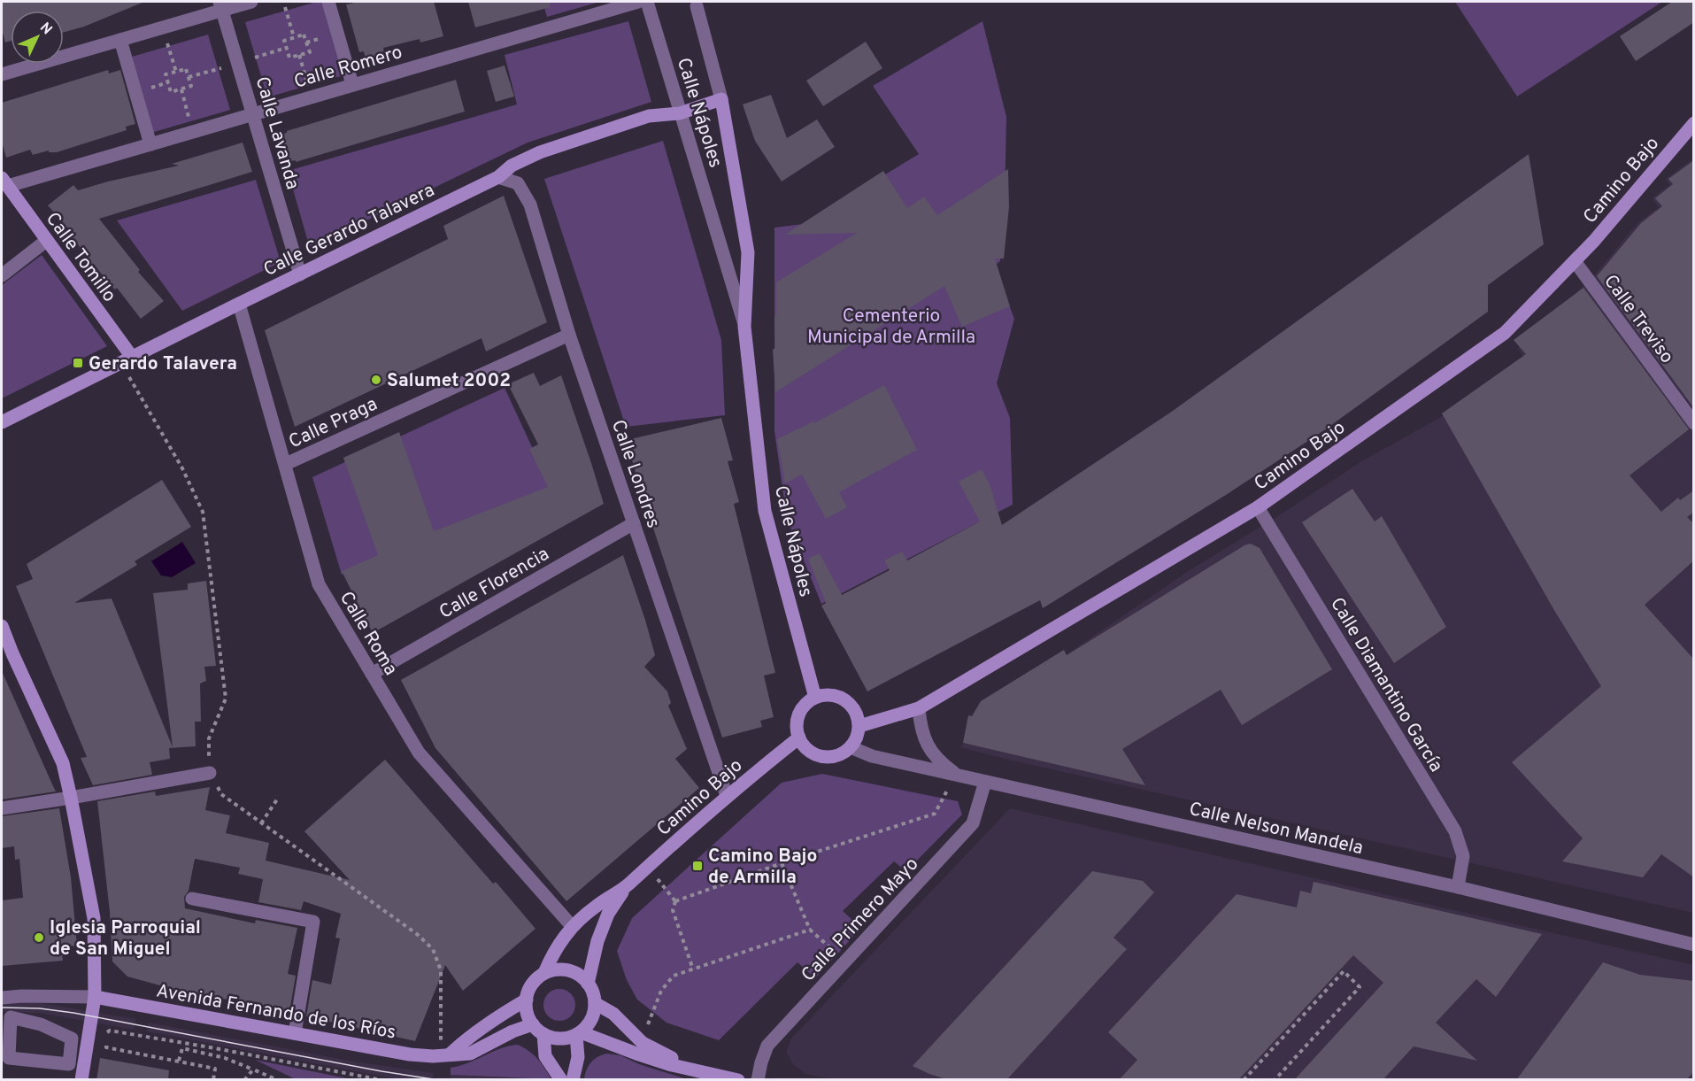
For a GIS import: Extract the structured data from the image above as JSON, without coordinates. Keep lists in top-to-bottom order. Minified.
{"streets":{"street":["Calle Romero","Calle Nápoles","Calle Lavanda","Camino Bajo","Calle Gerardo Talavera","Calle Tomillo","Calle Treviso","Calle Praga","Calle Londres","Calle Florencia","Calle Roma","Calle Diamantino García","Calle Nelson Mandela","Calle Primero Mayo","Avenida Fernando de los Ríos"]},"crossings":[["Calle Romero","Calle Lavanda"],["Calle Romero","Calle Tomillo"],["Calle Nápoles","Camino Bajo"],["Calle Nápoles","Calle Gerardo Talavera"],["Calle Nápoles","Calle Nelson Mandela"],["Calle Lavanda","Calle Gerardo Talavera"],["Camino Bajo","Calle Treviso"],["Camino Bajo","Calle Londres"],["Camino Bajo","Calle Roma"],["Camino Bajo","Calle Diamantino García"],["Camino Bajo","Calle Nelson Mandela"],["Camino Bajo","Avenida Fernando de los Ríos"],["Calle Gerardo Talavera","Calle Tomillo"],["Calle Gerardo Talavera","Calle Londres"],["Calle Gerardo Talavera","Calle Roma"],["Calle Praga","Calle Londres"],["Calle Praga","Calle Roma"],["Calle Londres","Calle Florencia"],["Calle Florencia","Calle Roma"],["Calle Diamantino García","Calle Nelson Mandela"],["Calle Nelson Mandela","Calle Primero Mayo"]],"parks":["Cementerio Municipal de Armilla"],"places":{"transit":["Gerardo Talavera","Camino Bajo de Armilla"],"other":["Salumet 2002","Iglesia Parroquial de San Miguel"]},"north":"top right"}
